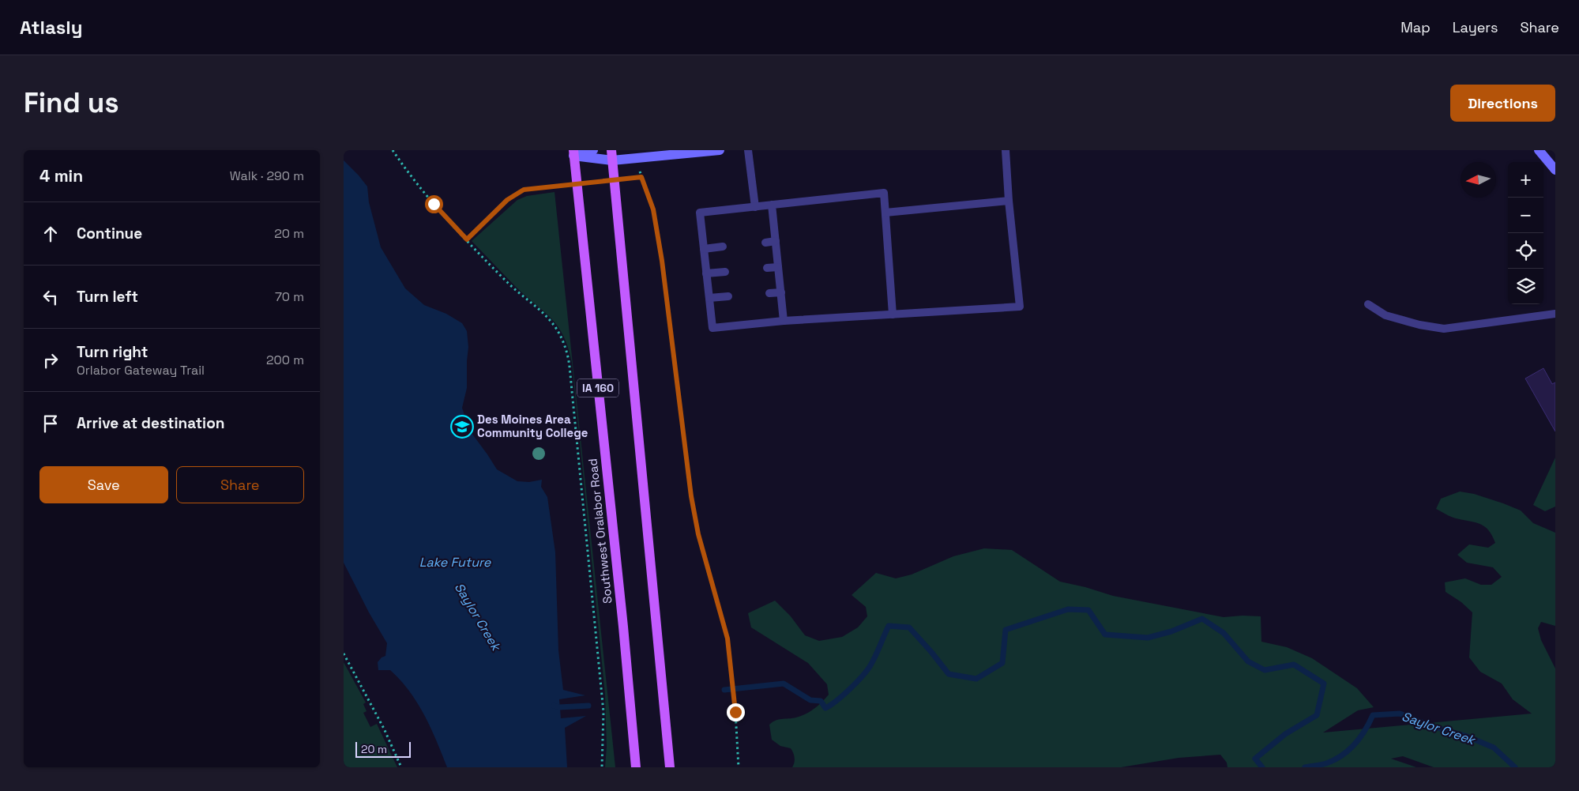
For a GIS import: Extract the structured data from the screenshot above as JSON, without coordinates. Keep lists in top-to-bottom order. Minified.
{"streets":{"main road":["IA 160","Southwest Oralabor Road"]},"water":["Lake Future","Saylor Creek"],"places":{"school or university":["Des Moines Area Community College"]},"scale_bar":"20 m","north":"left","page":{"header":"Atlasly","nav":["Map","Layers","Share"],"buttons":["Directions",["Save","Share"]],"title":"Find us","heading":["4 min","Walk · 290 m"],"map_buttons":["+","−"],"list":[["Continue","20 m"],["Turn left","70 m"],["Turn right","Orlabor Gateway Trail","200 m"],"Arrive at destination"],"scale":"20 m"}}
